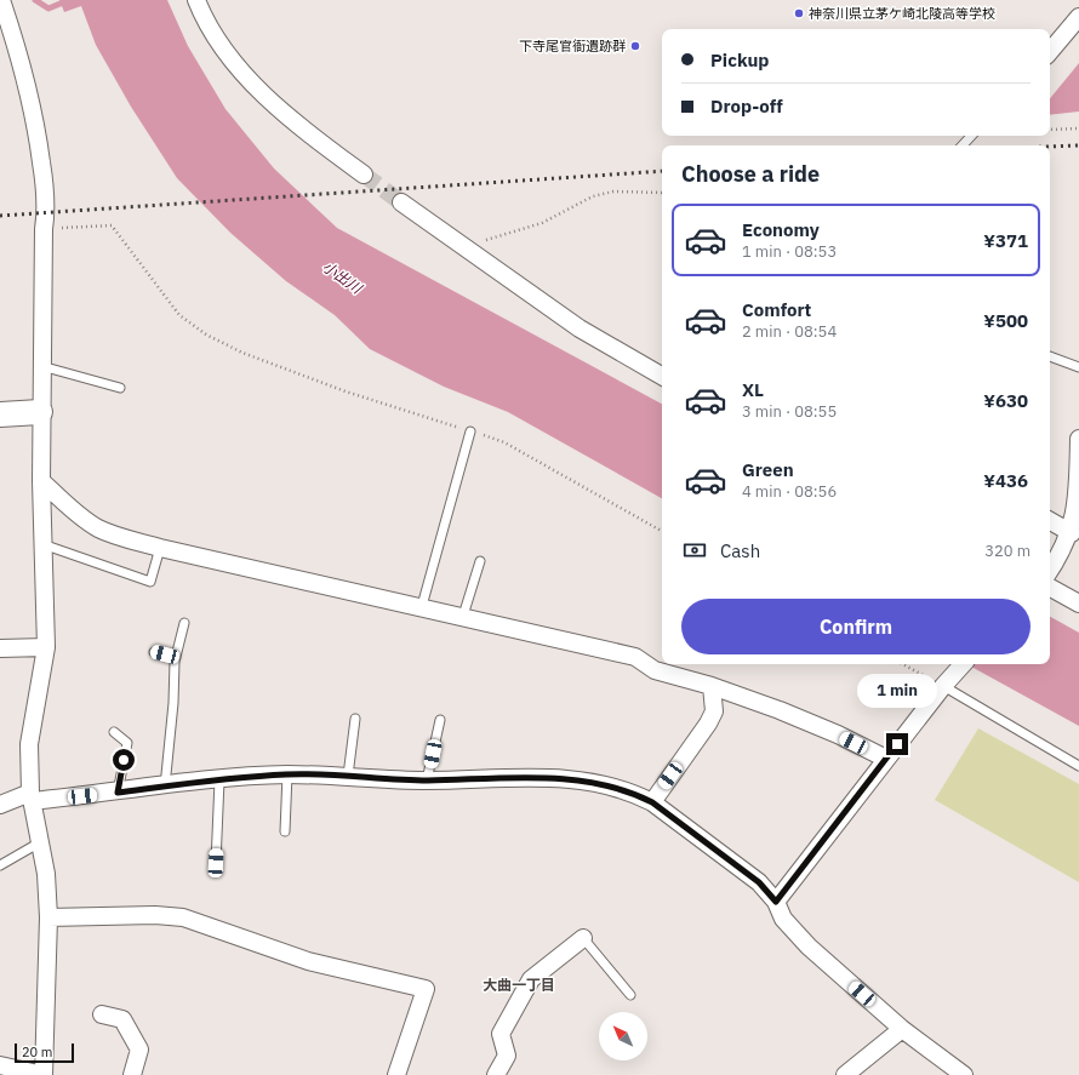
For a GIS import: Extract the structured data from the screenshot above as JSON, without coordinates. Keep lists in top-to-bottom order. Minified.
{"districts":["大曲一丁目"],"water":["小出川"],"places":["神奈川県立茅ケ崎北陵高等学校","下寺尾官衙遺跡群"],"scale_bar":"20 m","north":"top left","page":{"banner":["Pickup","Drop-off"],"heading":"Choose a ride","list":[{"name":"Economy","note":"1 min · 08:53","value":"¥371"},{"name":"Comfort","note":"2 min · 08:54","value":"¥500"},{"name":"XL","note":"3 min · 08:55","value":"¥630"},{"name":"Green","note":"4 min · 08:56","value":"¥436"}],"pay":["Cash","320 m"],"buttons":"Confirm","bubble":"1 min","scale":"20 m"}}
